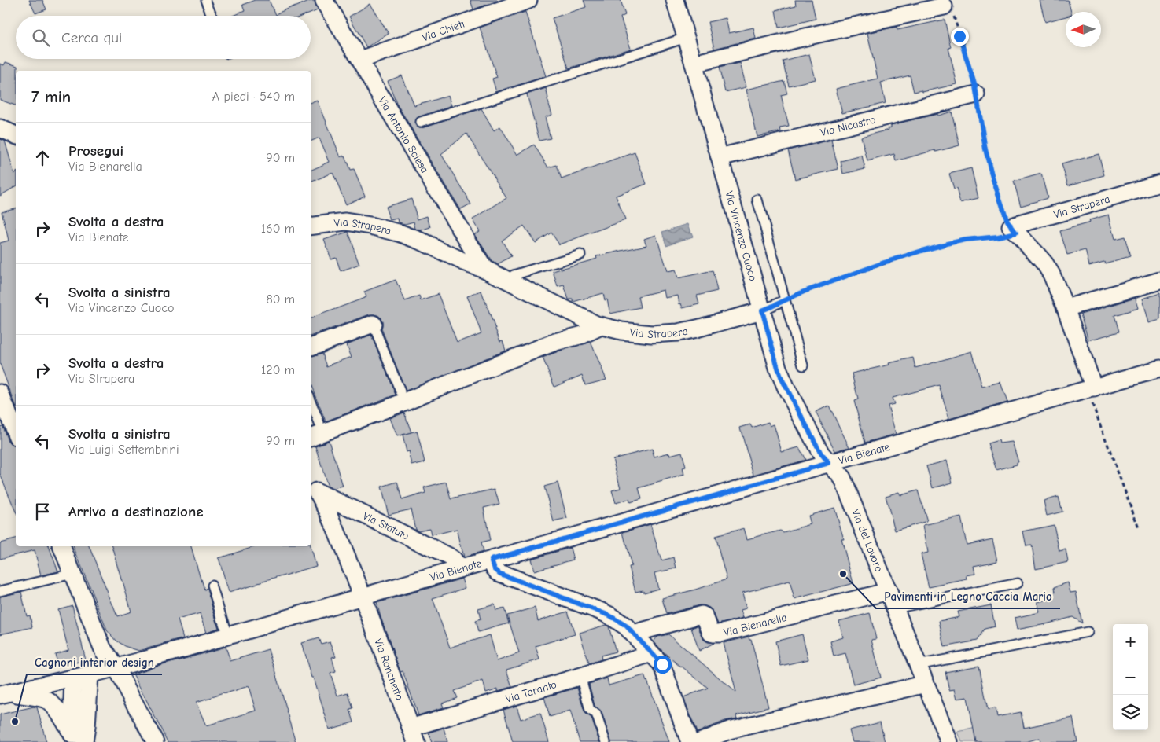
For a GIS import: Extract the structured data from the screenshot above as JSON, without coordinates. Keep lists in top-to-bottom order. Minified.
{"streets":{"street":["Via Chieti","Via Nicastro","Via Antonio Sciesa","Via Strapera","Via Vincenzo Cuoco","Via Bienate","Via Statuto","Via del Lavoro","Via Bienarella","Via Ronchetto","Via Taranto"]},"crossings":[["Via Chieti","Via Antonio Sciesa"],["Via Nicastro","Via Vincenzo Cuoco"],["Via Antonio Sciesa","Via Strapera"],["Via Strapera","Via Vincenzo Cuoco"],["Via Vincenzo Cuoco","Via Bienate"],["Via Vincenzo Cuoco","Via del Lavoro"],["Via Bienate","Via Statuto"],["Via Bienate","Via del Lavoro"],["Via Bienate","Via Ronchetto"],["Via Statuto","Via Ronchetto"],["Via del Lavoro","Via Bienarella"],["Via Ronchetto","Via Taranto"]],"places":["Pavimenti in Legno Caccia Mario","Cagnoni interior design"],"north":"left","page":{"search":"Cerca qui","heading":["7 min","A piedi · 540 m"],"list":[["Prosegui","Via Bienarella","90 m"],["Svolta a destra","Via Bienate","160 m"],["Svolta a sinistra","Via Vincenzo Cuoco","80 m"],["Svolta a destra","Via Strapera","120 m"],["Svolta a sinistra","Via Luigi Settembrini","90 m"],"Arrivo a destinazione"],"map_buttons":["+","−"]}}
